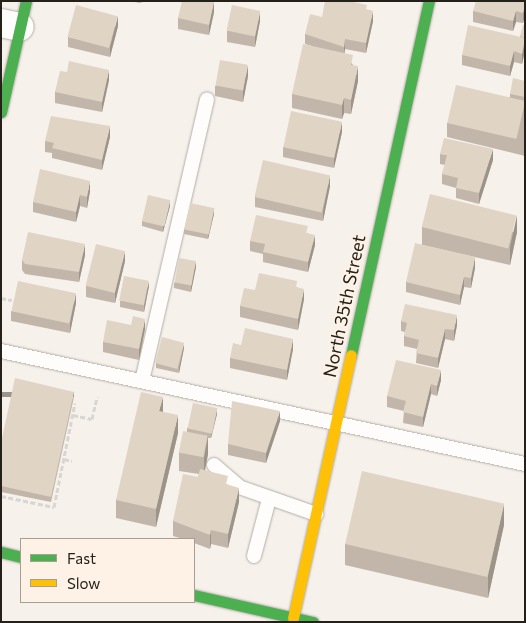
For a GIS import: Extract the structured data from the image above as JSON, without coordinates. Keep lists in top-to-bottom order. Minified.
{"streets":{"main road":["North 35th Street"]},"legend":["Fast","Slow"]}
